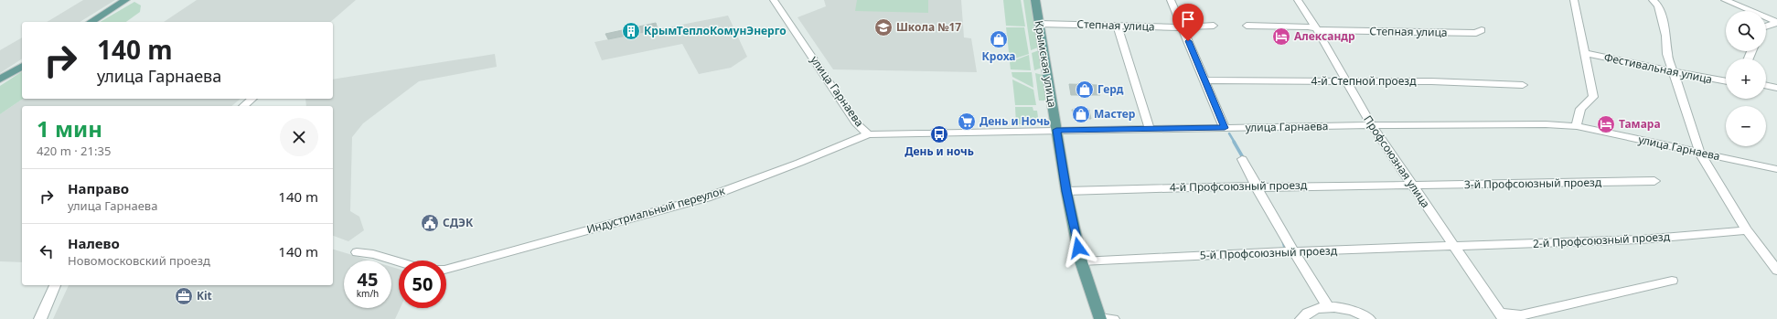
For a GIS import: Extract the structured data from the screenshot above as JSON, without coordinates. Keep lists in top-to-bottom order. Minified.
{"streets":{"main road":["Крымская улица"],"street":["Степная улица","Фестивальная улица","4-й Степной проезд","улица Гарнаева","Профсоюзная улица","3-й Профсоюзный проезд","4-й Профсоюзный проезд","Индустриальный переулок","2-й Профсоюзный проезд","5-й Профсоюзный проезд"]},"crossings":[["Степная улица","Крымская улица"],["Степная улица","Профсоюзная улица"],["Крымская улица","улица Гарнаева"],["Крымская улица","4-й Профсоюзный проезд"],["Крымская улица","5-й Профсоюзный проезд"],["4-й Степной проезд","Профсоюзная улица"],["улица Гарнаева","Профсоюзная улица"],["улица Гарнаева","Индустриальный переулок"],["Профсоюзная улица","3-й Профсоюзный проезд"],["Профсоюзная улица","4-й Профсоюзный проезд"],["Профсоюзная улица","2-й Профсоюзный проезд"],["Профсоюзная улица","5-й Профсоюзный проезд"],["3-й Профсоюзный проезд","4-й Профсоюзный проезд"],["2-й Профсоюзный проезд","5-й Профсоюзный проезд"]],"places":{"school or university":["Школа №17"],"building":["КрымТеплоКомунЭнерго"],"hotel":["Александр","Тамара"],"shop":["Кроха","Герд","Мастер"],"supermarket":["День и Ночь"],"bus stop":["День и ночь"],"public building":["СДЭК"],"office":["Kit"]},"page":{"map_buttons":["+","−"],"turn":["140 m","улица Гарнаева"],"heading":["1 мин","420 m · 21:35"],"list":[{"name":"Направо","note":"улица Гарнаева","value":"140 m"},{"name":"Налево","note":"Новомосковский проезд","value":"140 m"}],"speed":"45 km/h","limit":"50"}}
